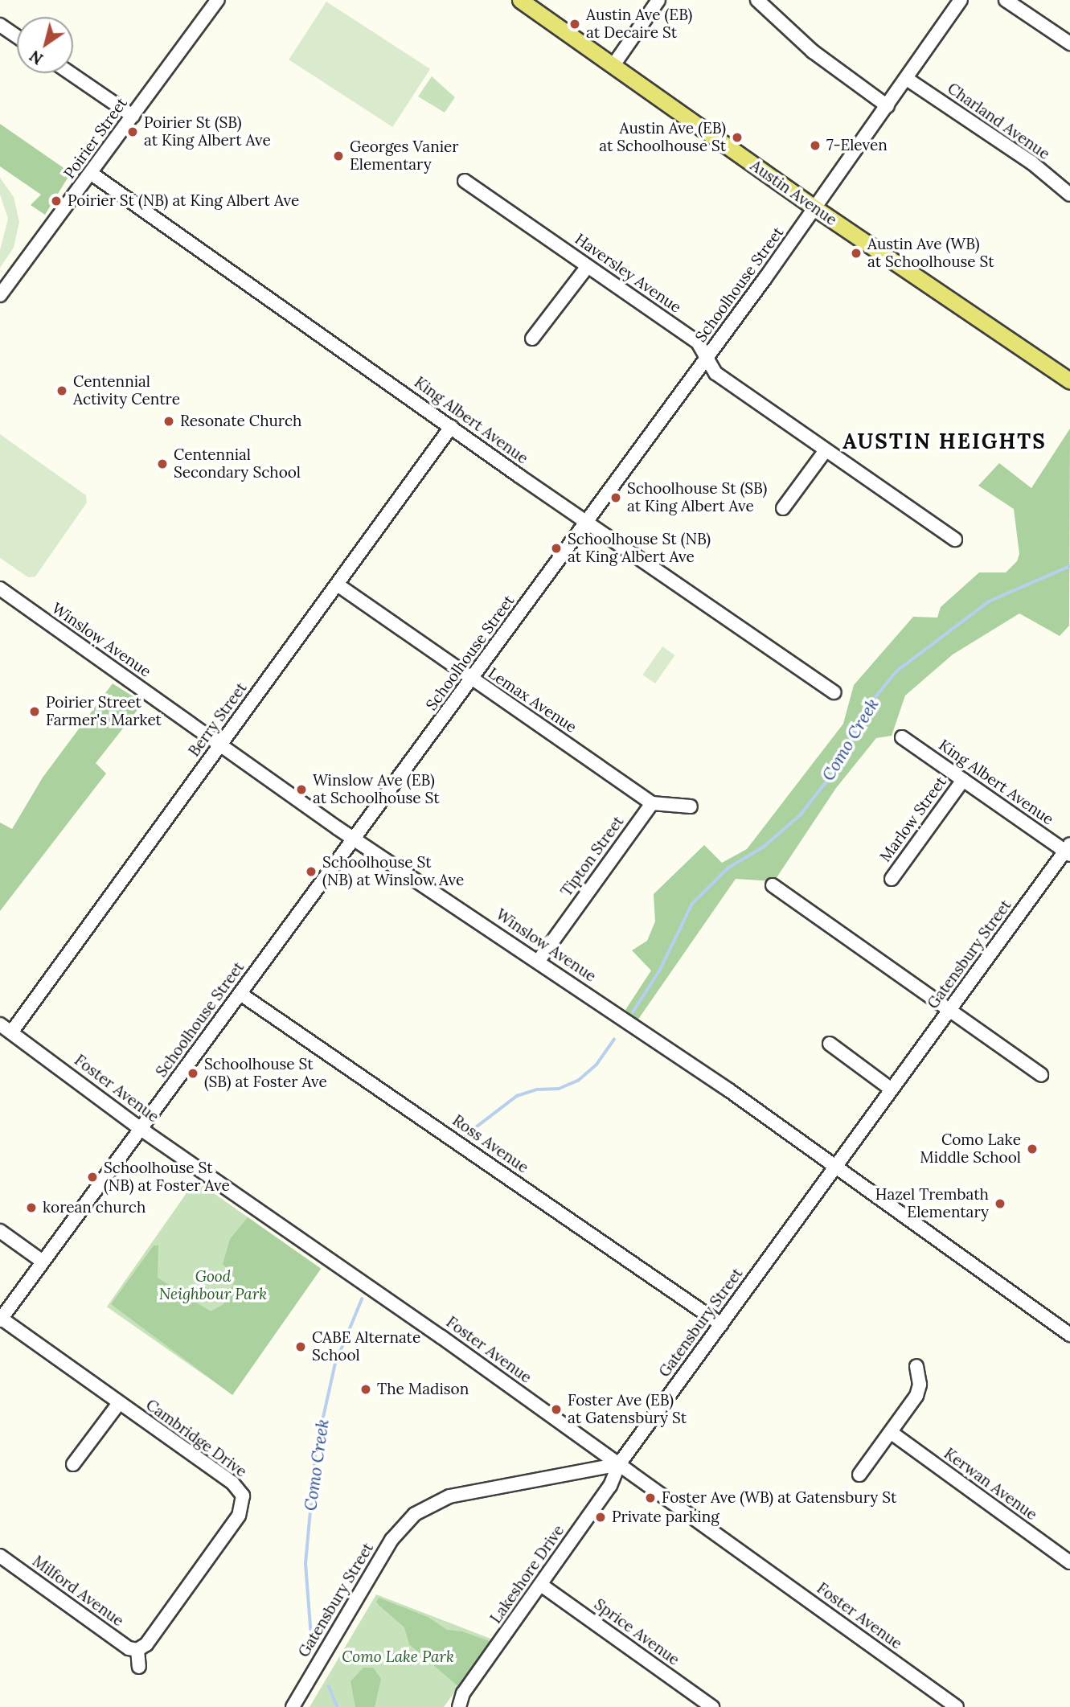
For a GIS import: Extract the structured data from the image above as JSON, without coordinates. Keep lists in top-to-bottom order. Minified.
{"streets":{"main road":["Austin Avenue"],"street":["Charland Avenue","Poirier Street","Haversley Avenue","Schoolhouse Street","King Albert Avenue","Winslow Avenue","Lemax Avenue","Berry Street","Marlow Street","Tipton Street","Gatensbury Street","Foster Avenue","Ross Avenue","Cambridge Drive","Kerwan Avenue","Lakeshore Drive","Milford Avenue","Sprice Avenue"]},"crossings":[["Charland Avenue","Schoolhouse Street"],["Poirier Street","King Albert Avenue"],["Austin Avenue","Schoolhouse Street"],["Haversley Avenue","Schoolhouse Street"],["Schoolhouse Street","King Albert Avenue"],["Schoolhouse Street","Winslow Avenue"],["Schoolhouse Street","Lemax Avenue"],["Schoolhouse Street","Foster Avenue"],["Schoolhouse Street","Ross Avenue"],["Schoolhouse Street","Cambridge Drive"],["King Albert Avenue","Berry Street"],["King Albert Avenue","Marlow Street"],["King Albert Avenue","Gatensbury Street"],["Winslow Avenue","Berry Street"],["Winslow Avenue","Tipton Street"],["Winslow Avenue","Gatensbury Street"],["Lemax Avenue","Berry Street"],["Lemax Avenue","Tipton Street"],["Berry Street","Foster Avenue"],["Gatensbury Street","Foster Avenue"],["Gatensbury Street","Ross Avenue"],["Gatensbury Street","Lakeshore Drive"],["Foster Avenue","Lakeshore Drive"],["Cambridge Drive","Milford Avenue"],["Lakeshore Drive","Sprice Avenue"]],"districts":["AUSTIN HEIGHTS"],"water":["Como Creek"],"parks":["Good Neighbour Park","Como Lake Park"],"places":["Austin Ave (EB) at Decaire St","Poirier St (SB) at King Albert Ave","Austin Ave (EB) at Schoolhouse St","7-Eleven","Georges Vanier Elementary","Poirier St (NB) at King Albert Ave","Austin Ave (WB) at Schoolhouse St","Centennial Activity Centre","Resonate Church","Centennial Secondary School","Schoolhouse St (SB) at King Albert Ave","Schoolhouse St (NB) at King Albert Ave","Poirier Street Farmer's Market","Winslow Ave (EB) at Schoolhouse St","Schoolhouse St (NB) at Winslow Ave","Schoolhouse St (SB) at Foster Ave","Como Lake Middle School","Schoolhouse St (NB) at Foster Ave","Hazel Trembath Elementary","korean church","CABE Alternate School","The Madison","Foster Ave (EB) at Gatensbury St","Foster Ave (WB) at Gatensbury St","Private parking"],"north":"bottom left"}
